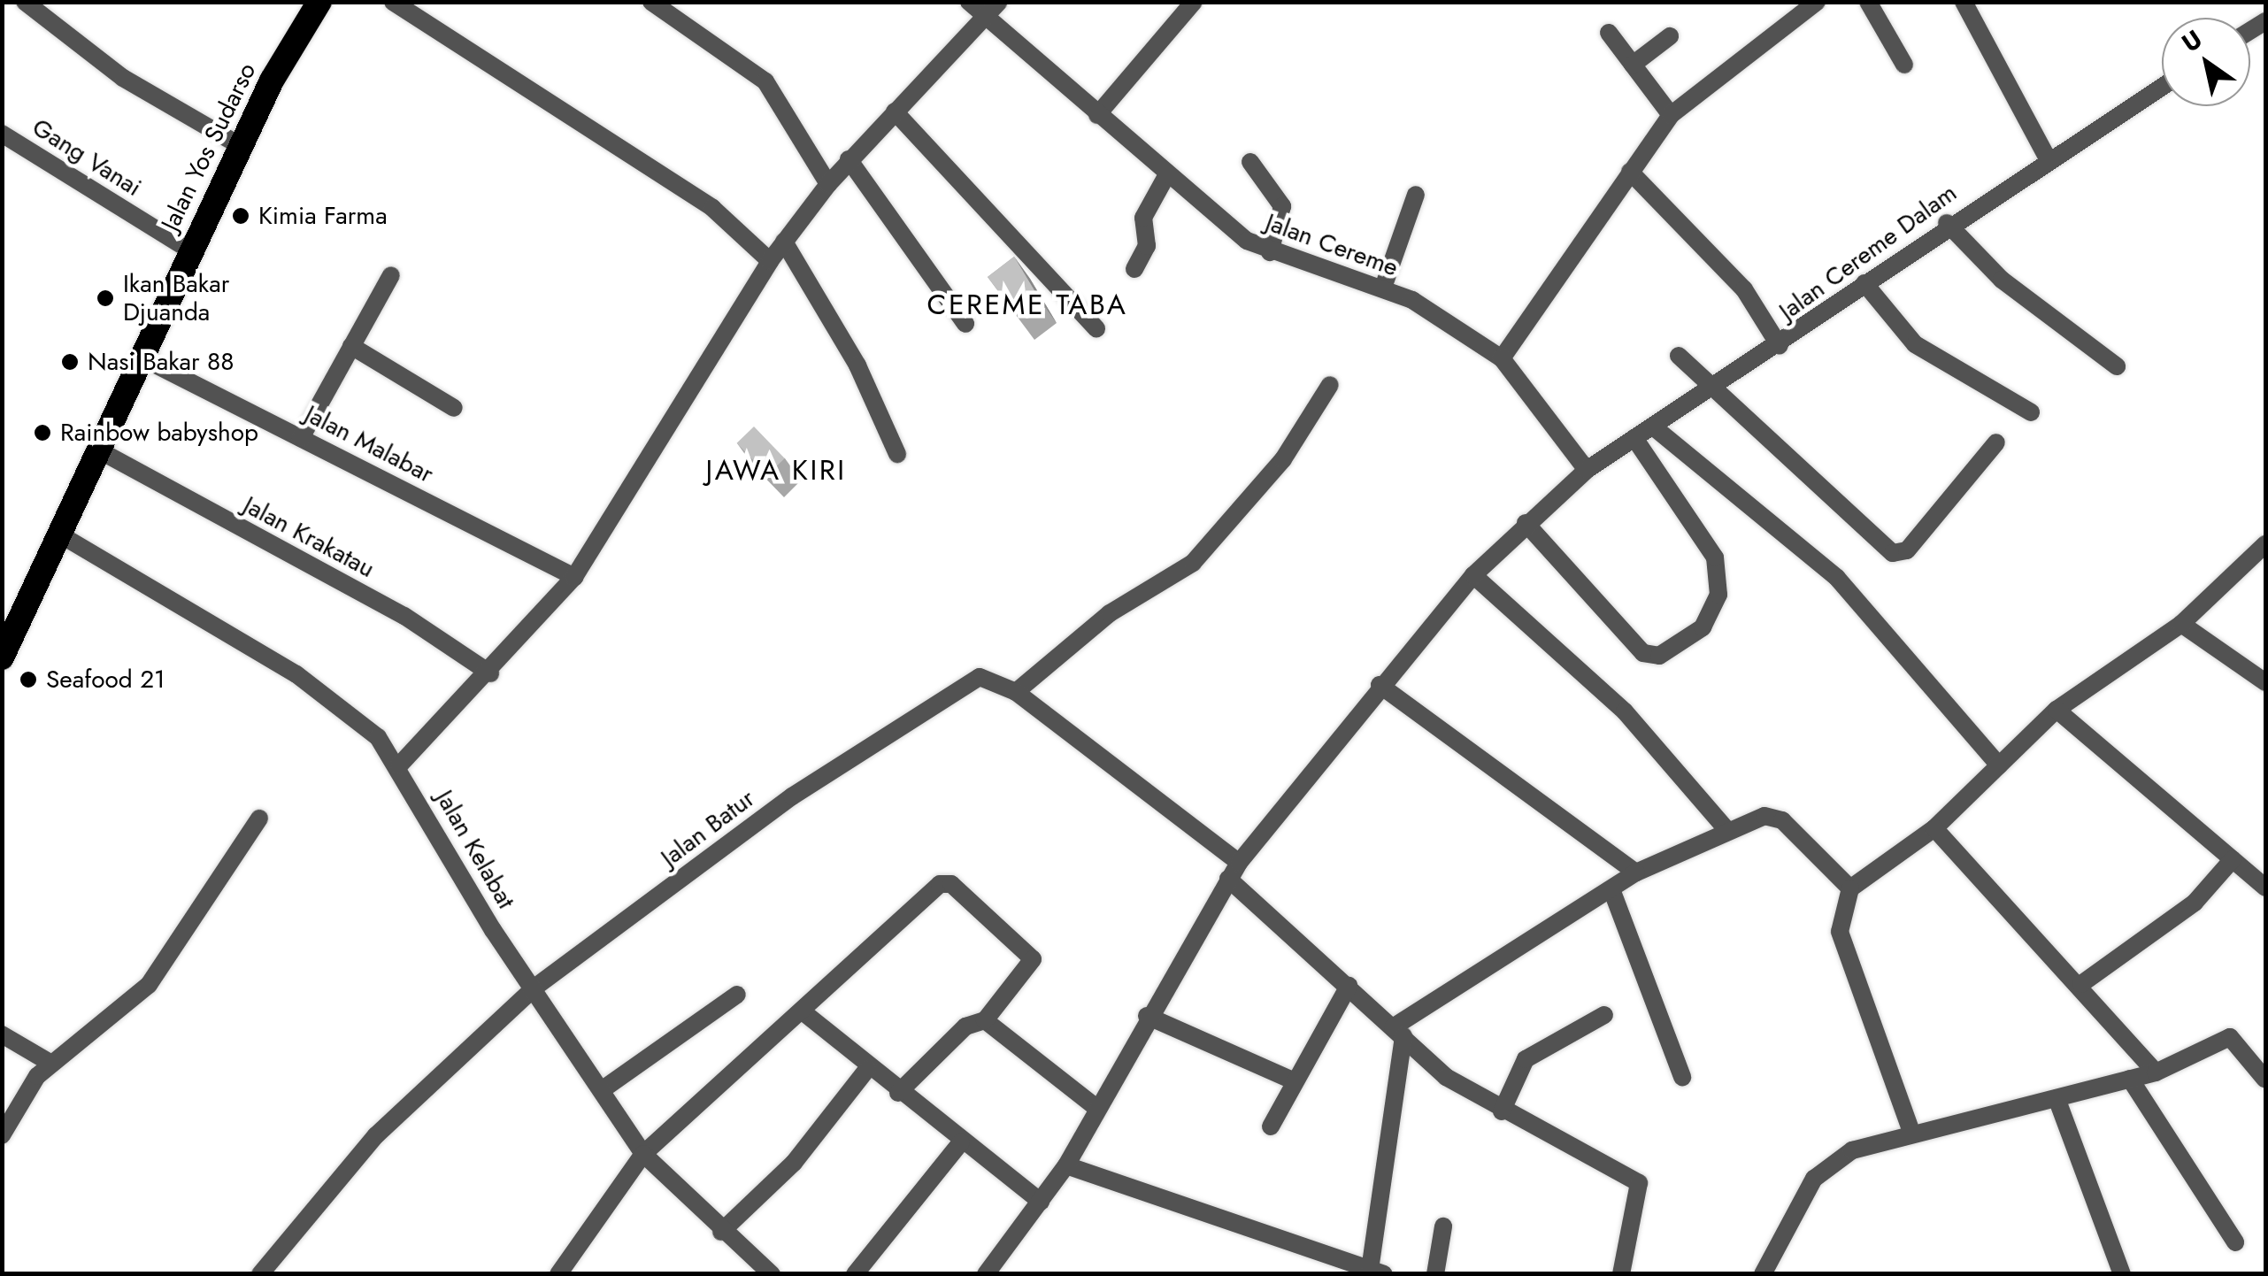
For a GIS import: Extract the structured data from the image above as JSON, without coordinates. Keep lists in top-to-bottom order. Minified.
{"streets":{"highway":["Jalan Yos Sudarso"],"street":["Gang Vanai","Jalan Cereme","Jalan Cereme Dalam","Jalan Malabar","Jalan Krakatau","Jalan Batur","Jalan Kelabat"]},"crossings":[["Jalan Yos Sudarso","Gang Vanai"],["Jalan Yos Sudarso","Jalan Malabar"],["Jalan Yos Sudarso","Jalan Krakatau"],["Jalan Yos Sudarso","Jalan Kelabat"],["Jalan Cereme","Jalan Cereme Dalam"],["Jalan Cereme Dalam","Jalan Batur"],["Jalan Batur","Jalan Kelabat"]],"districts":["CEREME TABA","JAWA KIRI"],"places":["Kimia Farma","Ikan Bakar Djuanda","Nasi Bakar 88","Rainbow babyshop","Seafood 21"],"north":"top left"}
